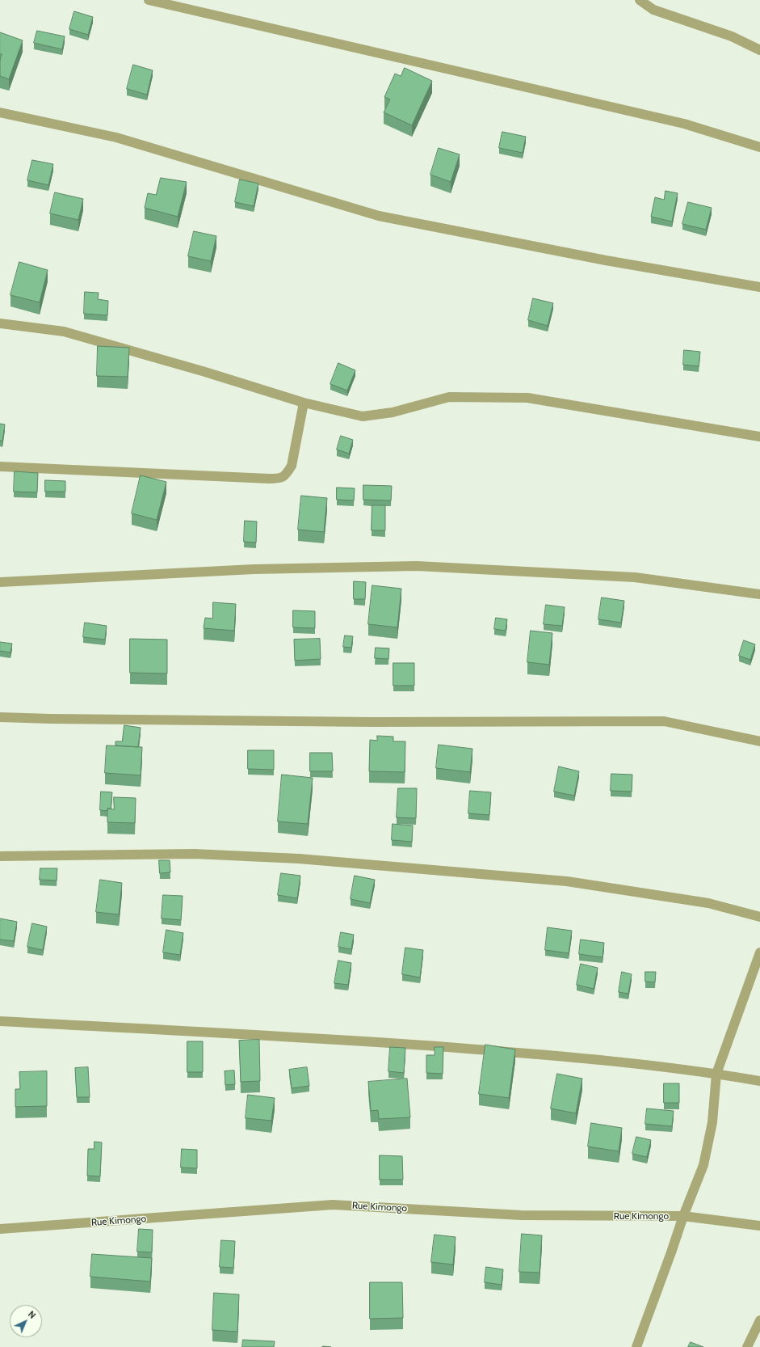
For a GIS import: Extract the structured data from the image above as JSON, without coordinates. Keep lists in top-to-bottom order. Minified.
{"streets":{"street":["Rue Kimongo"]},"north":"top right"}
